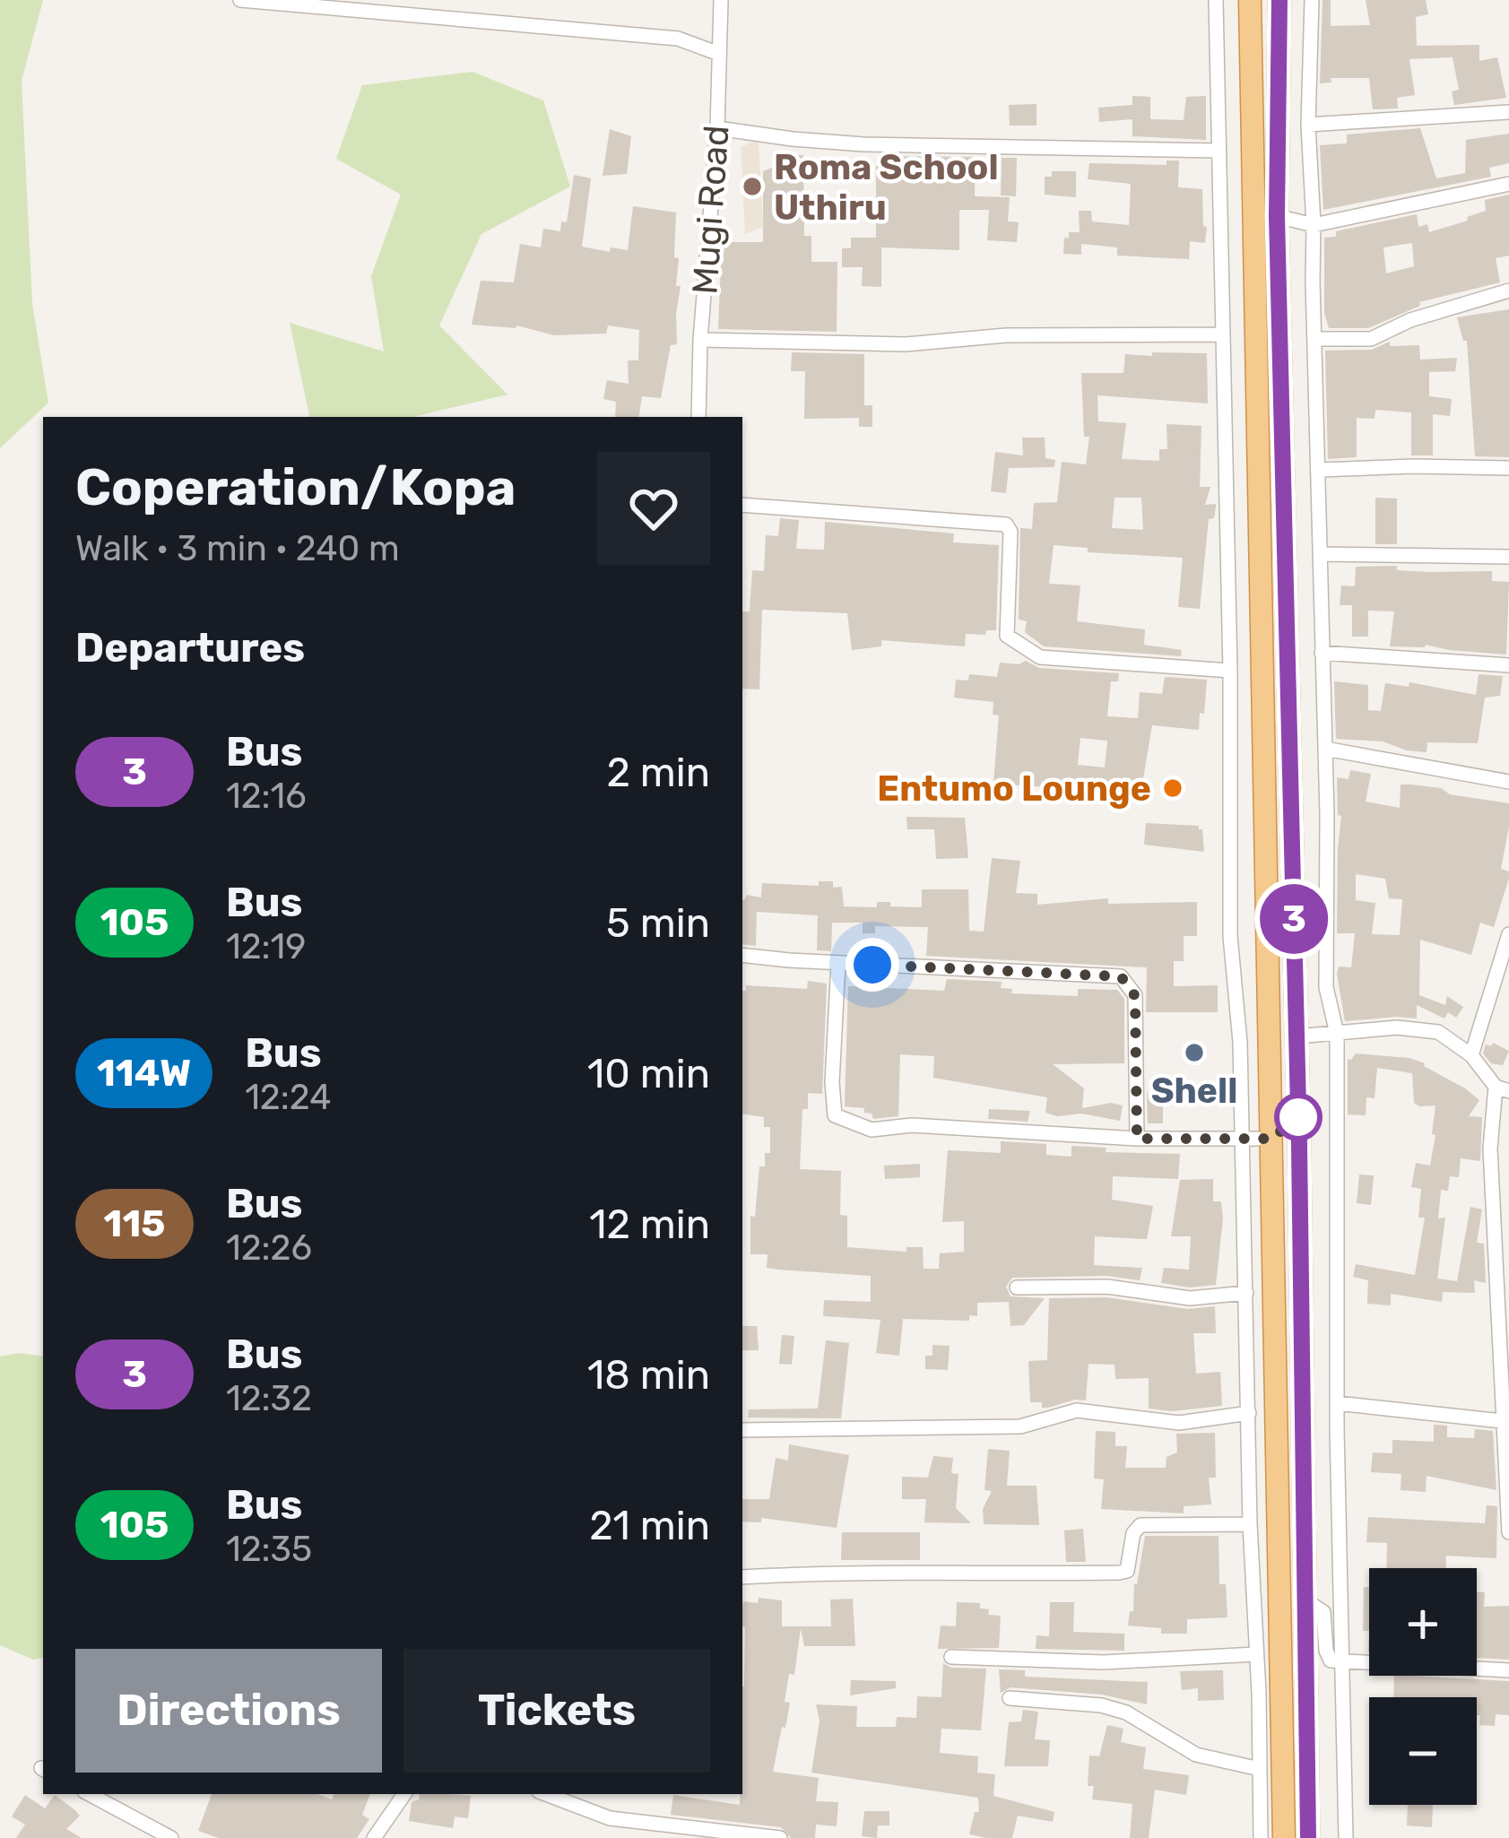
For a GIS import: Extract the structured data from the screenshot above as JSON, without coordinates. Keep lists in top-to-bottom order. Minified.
{"streets":{"street":["Mugi Road"]},"places":["Roma School Uthiru","Entumo Lounge","Shell"],"lines":["bus line 3"],"page":{"on_map":"3","heading":[["Coperation/Kopa","Walk · 3 min · 240 m"],"Departures"],"list":[{"mark":"3","name":"Bus","note":"12:16","value":"2 min"},{"mark":"105","name":"Bus","note":"12:19","value":"5 min"},{"mark":"114W","name":"Bus","note":"12:24","value":"10 min"},{"mark":"115","name":"Bus","note":"12:26","value":"12 min"},{"mark":"3","name":"Bus","note":"12:32","value":"18 min"},{"mark":"105","name":"Bus","note":"12:35","value":"21 min"}],"map_buttons":["+","−"],"buttons":["Directions","Tickets"]}}
